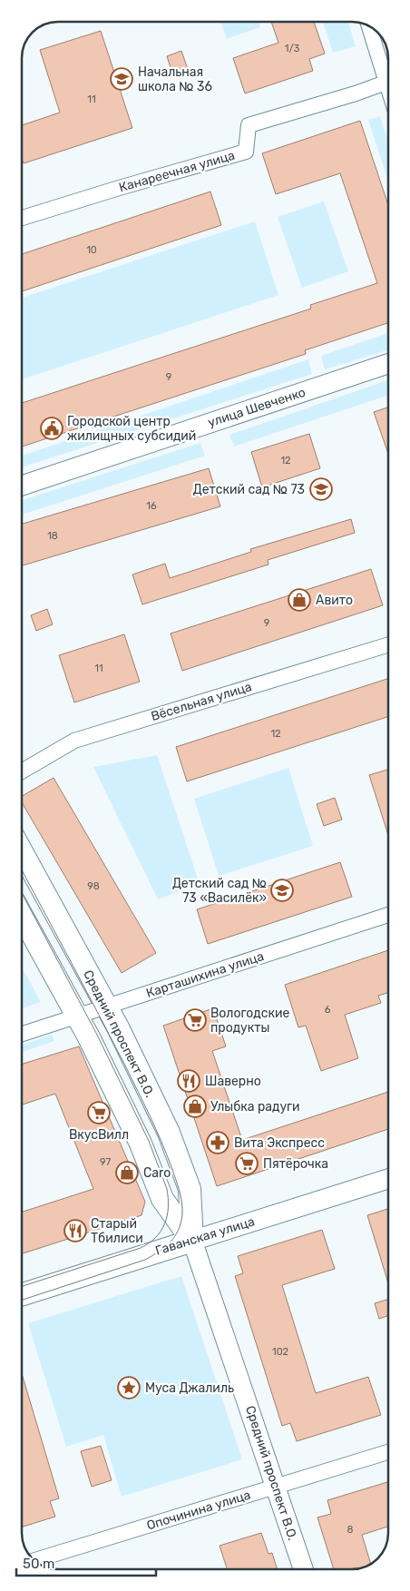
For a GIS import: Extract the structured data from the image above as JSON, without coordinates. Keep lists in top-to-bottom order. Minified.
{"streets":{"main road":["Средний проспект В.О.","Гаванская улица"],"street":["Канареечная улица","улица Шевченко","Вёсельная улица","Карташихина улица","Опочинина улица"]},"crossings":[["Карташихина улица","Средний проспект В.О."],["Средний проспект В.О.","Гаванская улица"],["Средний проспект В.О.","Опочинина улица"]],"places":{"school or university":["Начальная школа № 36","Детский сад № 73","Детский сад № 73 «Василёк»"],"public building":["Городской центр жилищных субсидий"],"shop":["Авито","Улыбка радуги","Caro"],"supermarket":["Вологодские продукты","ВкусВилл","Пятёрочка"],"restaurant":["Шаверно","Старый Тбилиси"],"pharmacy":["Вита Экспресс"],"place":["Муса Джалиль"]},"house_numbers":["1/3","11","10","9","12","16","18","9","11","12","98","6","97","102","8"],"scale_bar":"50 m"}
